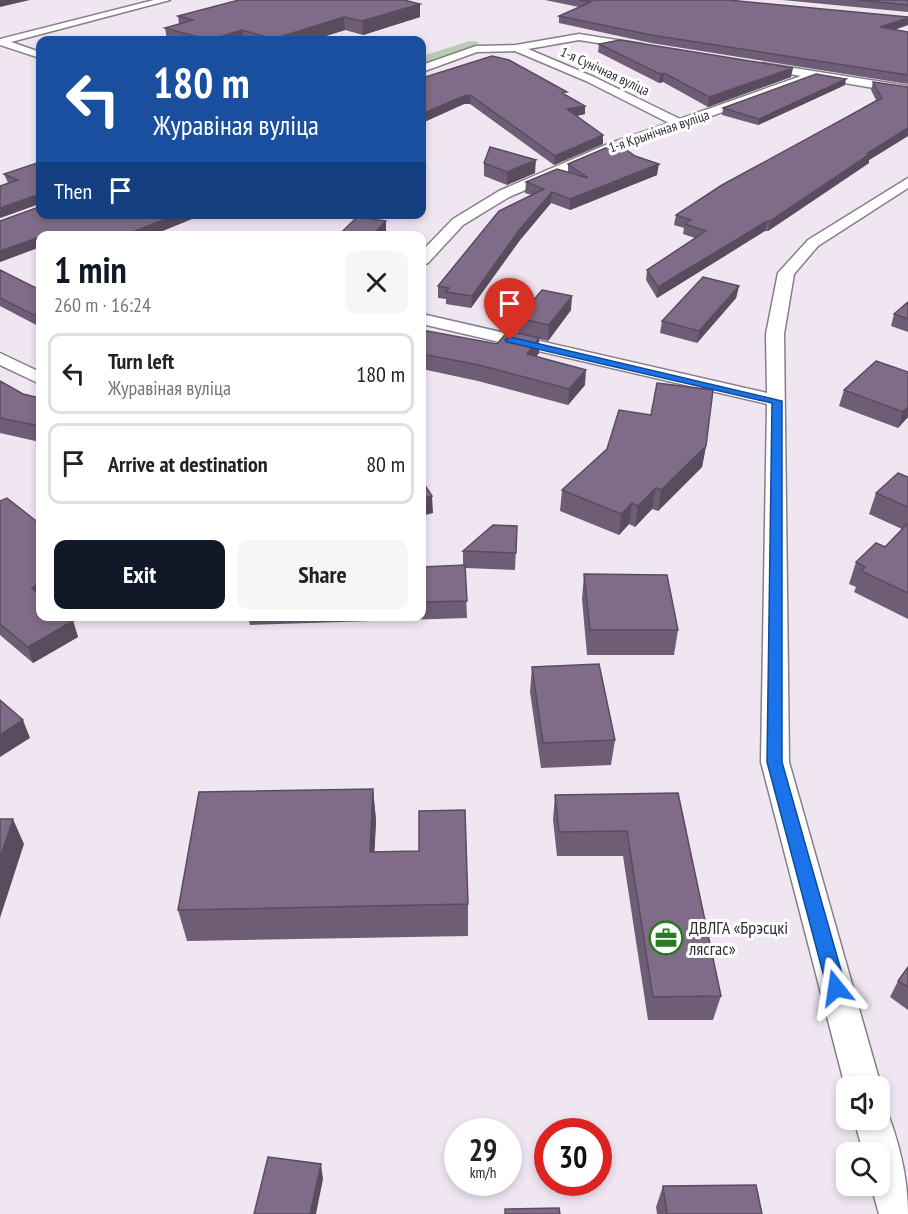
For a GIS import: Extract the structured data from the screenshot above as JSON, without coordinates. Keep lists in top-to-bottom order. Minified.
{"streets":{"street":["1-я Сунічная вуліца","1-я Крынічная вуліца"]},"crossings":[["1-я Сунічная вуліца","1-я Крынічная вуліца"]],"places":{"office":["ДВЛГА «Брэсцкі лясгас»"]},"page":{"turn":["180 m","Журавіная вуліца"],"then":"Then","heading":["1 min","260 m · 16:24"],"list":[{"name":"Turn left","note":"Журавіная вуліца","value":"180 m"},{"name":"Arrive at destination","value":"80 m"}],"buttons":["Exit","Share"],"speed":"29 km/h","limit":"30"}}
